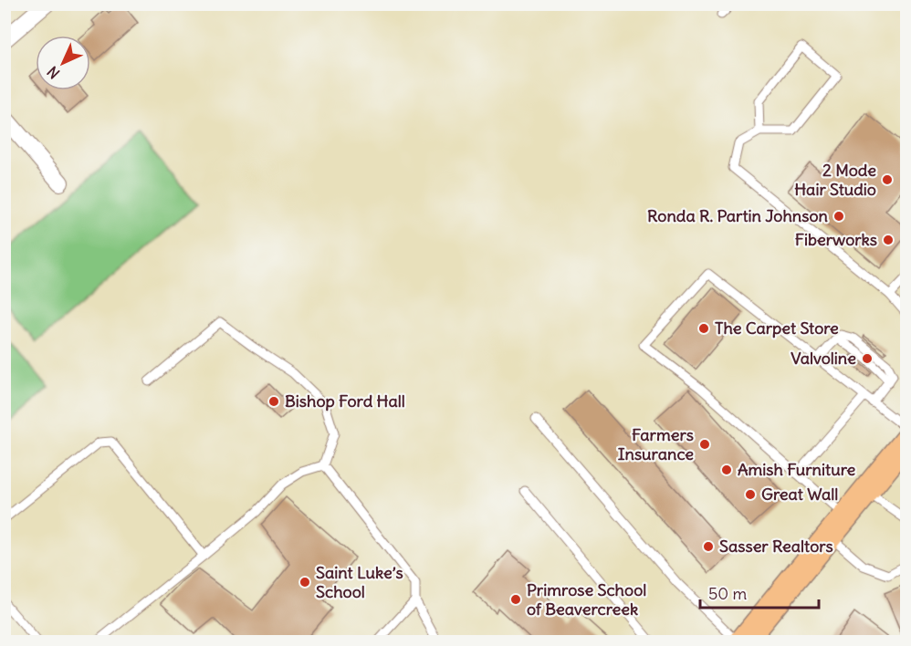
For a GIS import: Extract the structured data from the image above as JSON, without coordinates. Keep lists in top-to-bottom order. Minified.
{"places":["2 Mode Hair Studio","Ronda R. Partin Johnson","Fiberworks","The Carpet Store","Valvoline","Bishop Ford Hall","Farmers Insurance","Amish Furniture","Great Wall","Sasser Realtors","Saint Luke’s School","Primrose School of Beavercreek"],"scale_bar":"50 m","north":"bottom left"}
